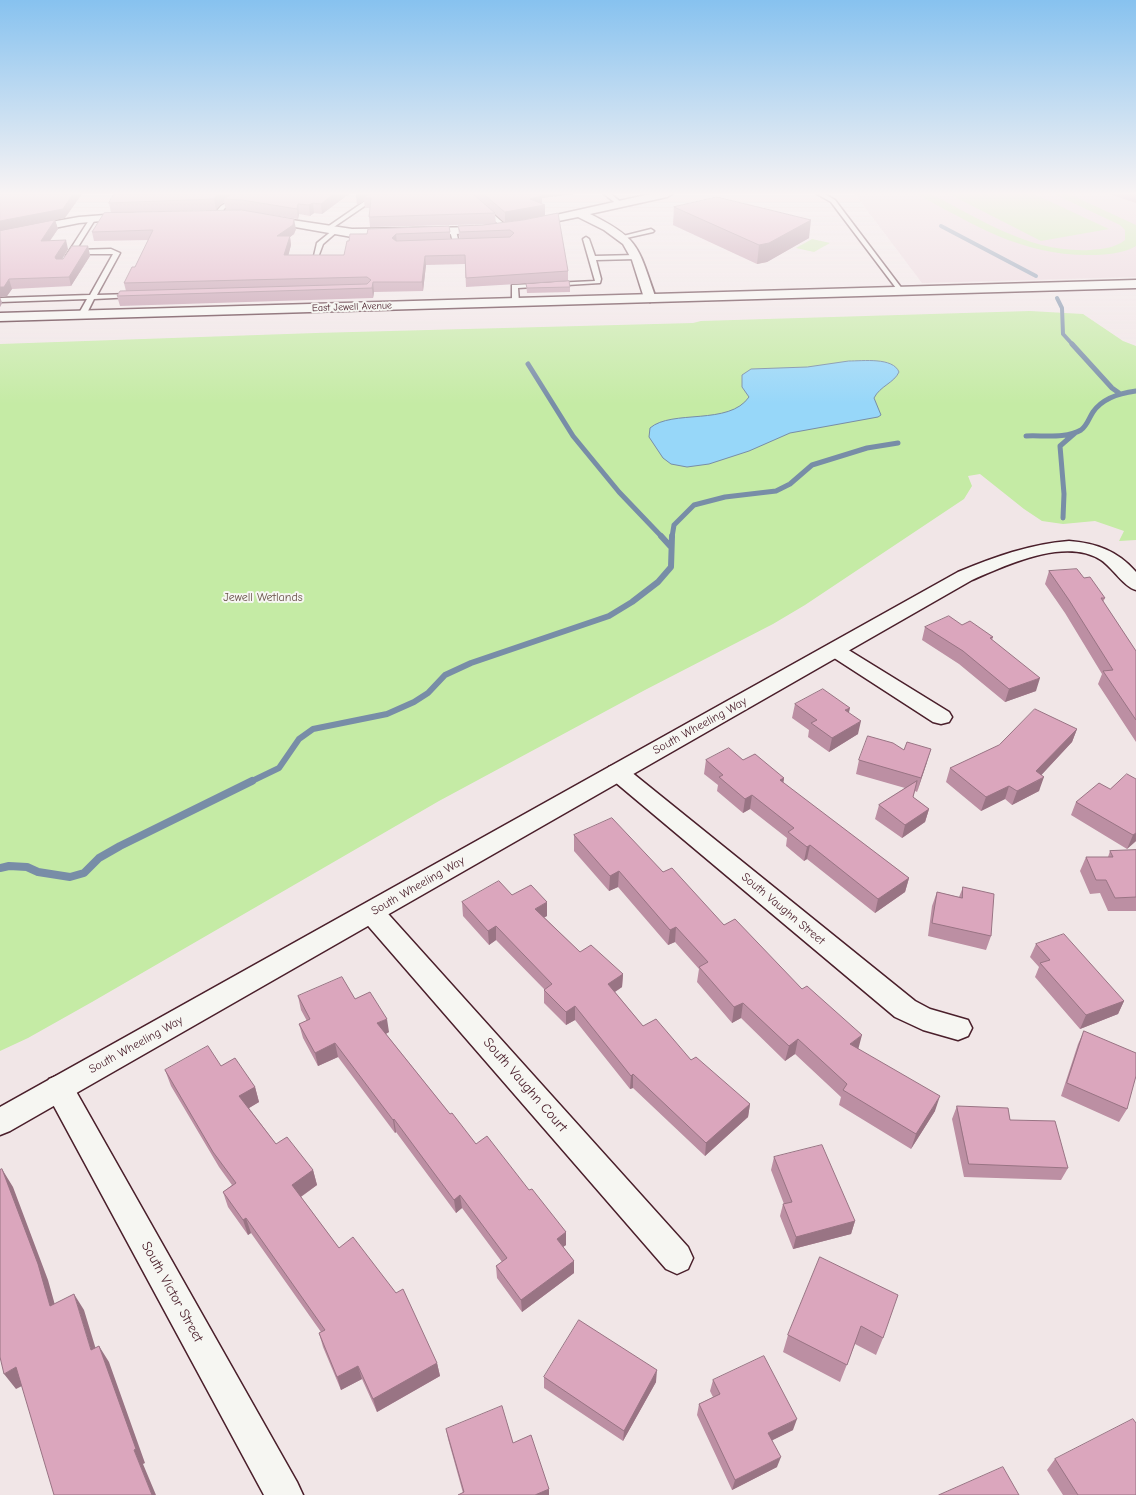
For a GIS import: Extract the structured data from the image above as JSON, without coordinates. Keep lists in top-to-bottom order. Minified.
{"streets":{"street":["East Jewell Avenue","South Wheeling Way","South Vaughn Street","South Vaughn Court","South Victor Street"]},"crossings":[["South Wheeling Way","South Vaughn Street"],["South Wheeling Way","South Vaughn Court"],["South Wheeling Way","South Victor Street"]],"parks":["Jewell Wetlands"]}
